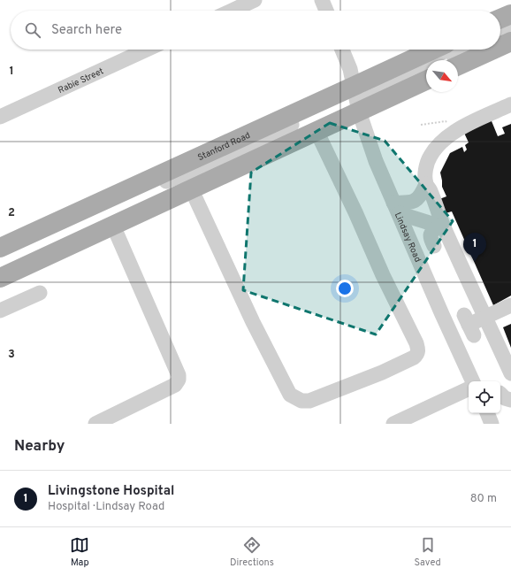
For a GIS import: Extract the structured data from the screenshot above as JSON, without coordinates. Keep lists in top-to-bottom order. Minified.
{"streets":{"main road":["Stanford Road"],"street":["Rabie Street","Lindsay Road"]},"crossings":[["Stanford Road","Lindsay Road"]],"north":"bottom right","page":{"search":"Search here","pins":"1","heading":"Nearby","list":[{"mark":"1","name":"Livingstone Hospital","note":"Hospital · Lindsay Road","value":"80 m"}],"nav":["Map","Directions","Saved"]},"grid":{"rows":["1","2","3"]}}
